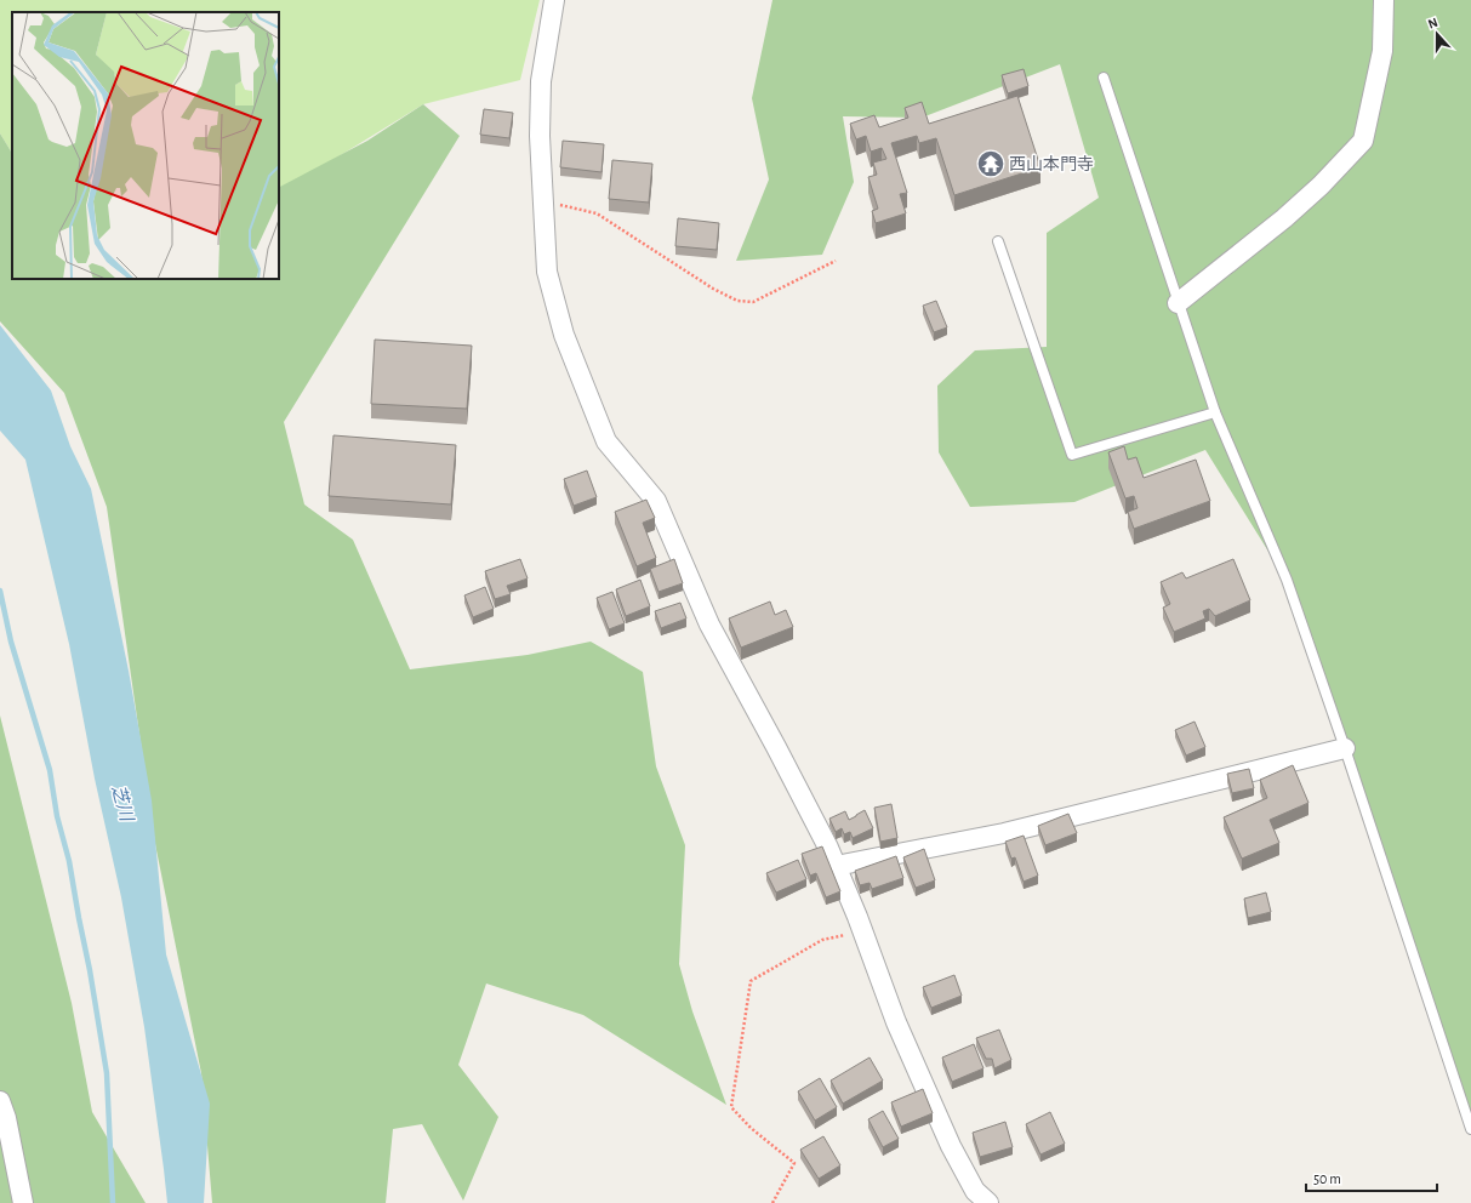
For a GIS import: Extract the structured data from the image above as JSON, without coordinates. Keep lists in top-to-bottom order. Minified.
{"water":["芝川"],"places":{"temple":["西山本門寺"]},"scale_bar":"50 m","north":"top"}
